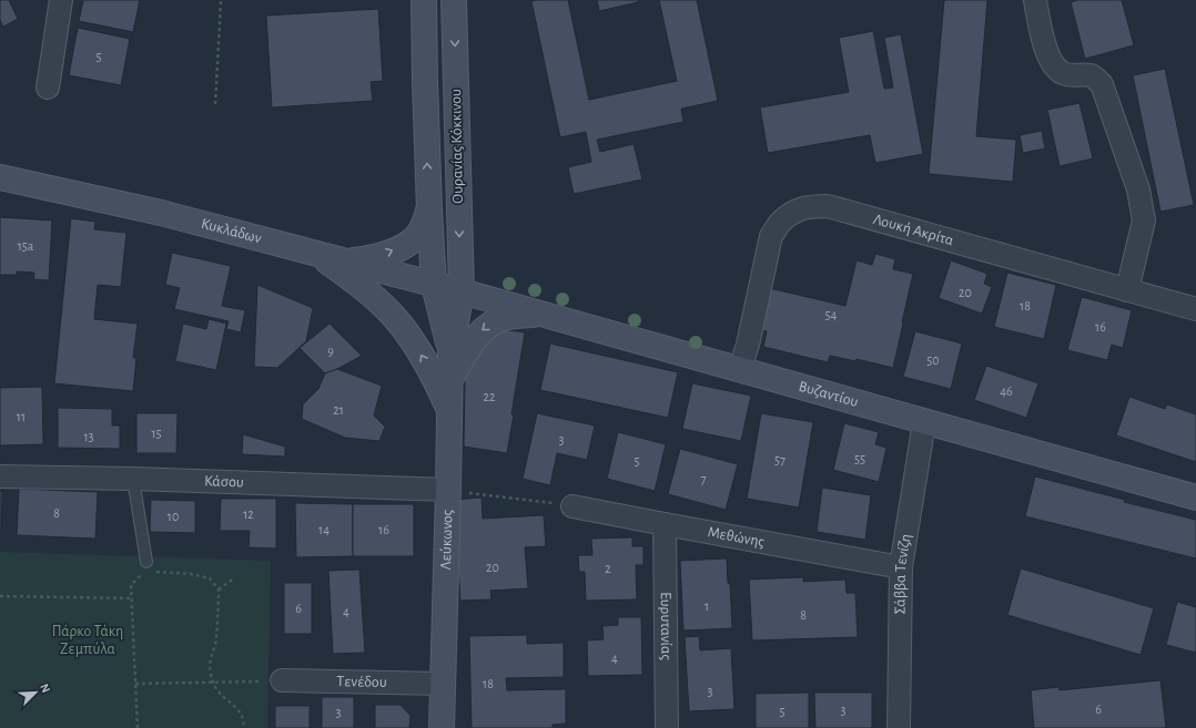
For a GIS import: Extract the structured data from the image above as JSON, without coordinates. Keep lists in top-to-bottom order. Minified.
{"streets":{"main road":["Ουρανίας Κόκκινου","Κυκλάδων","Βυζαντίου","Λεύκωνος"],"street":["Λουκή Ακρίτα","Κάσου","Μεθώνης","Σάββα Τενίζη","Ευρυτανίας","Τενέδου"]},"crossings":[["Ουρανίας Κόκκινου","Κυκλάδων"],["Ουρανίας Κόκκινου","Βυζαντίου"],["Ουρανίας Κόκκινου","Λεύκωνος"],["Κυκλάδων","Βυζαντίου"],["Κυκλάδων","Λεύκωνος"],["Λουκή Ακρίτα","Βυζαντίου"],["Βυζαντίου","Λεύκωνος"],["Βυζαντίου","Σάββα Τενίζη"],["Κάσου","Λεύκωνος"],["Μεθώνης","Σάββα Τενίζη"],["Μεθώνης","Ευρυτανίας"],["Λεύκωνος","Τενέδου"]],"parks":["Πάρκο Τάκη Ζεμπύλα"],"house_numbers":["5","15a","20","18","54","16","9","50","46","22","21","11","15","13","3","55","57","5","7","8","12","10","14","16","20","2","1","6","4","8","4","18","3","6","3","5","3"],"north":"top right"}
